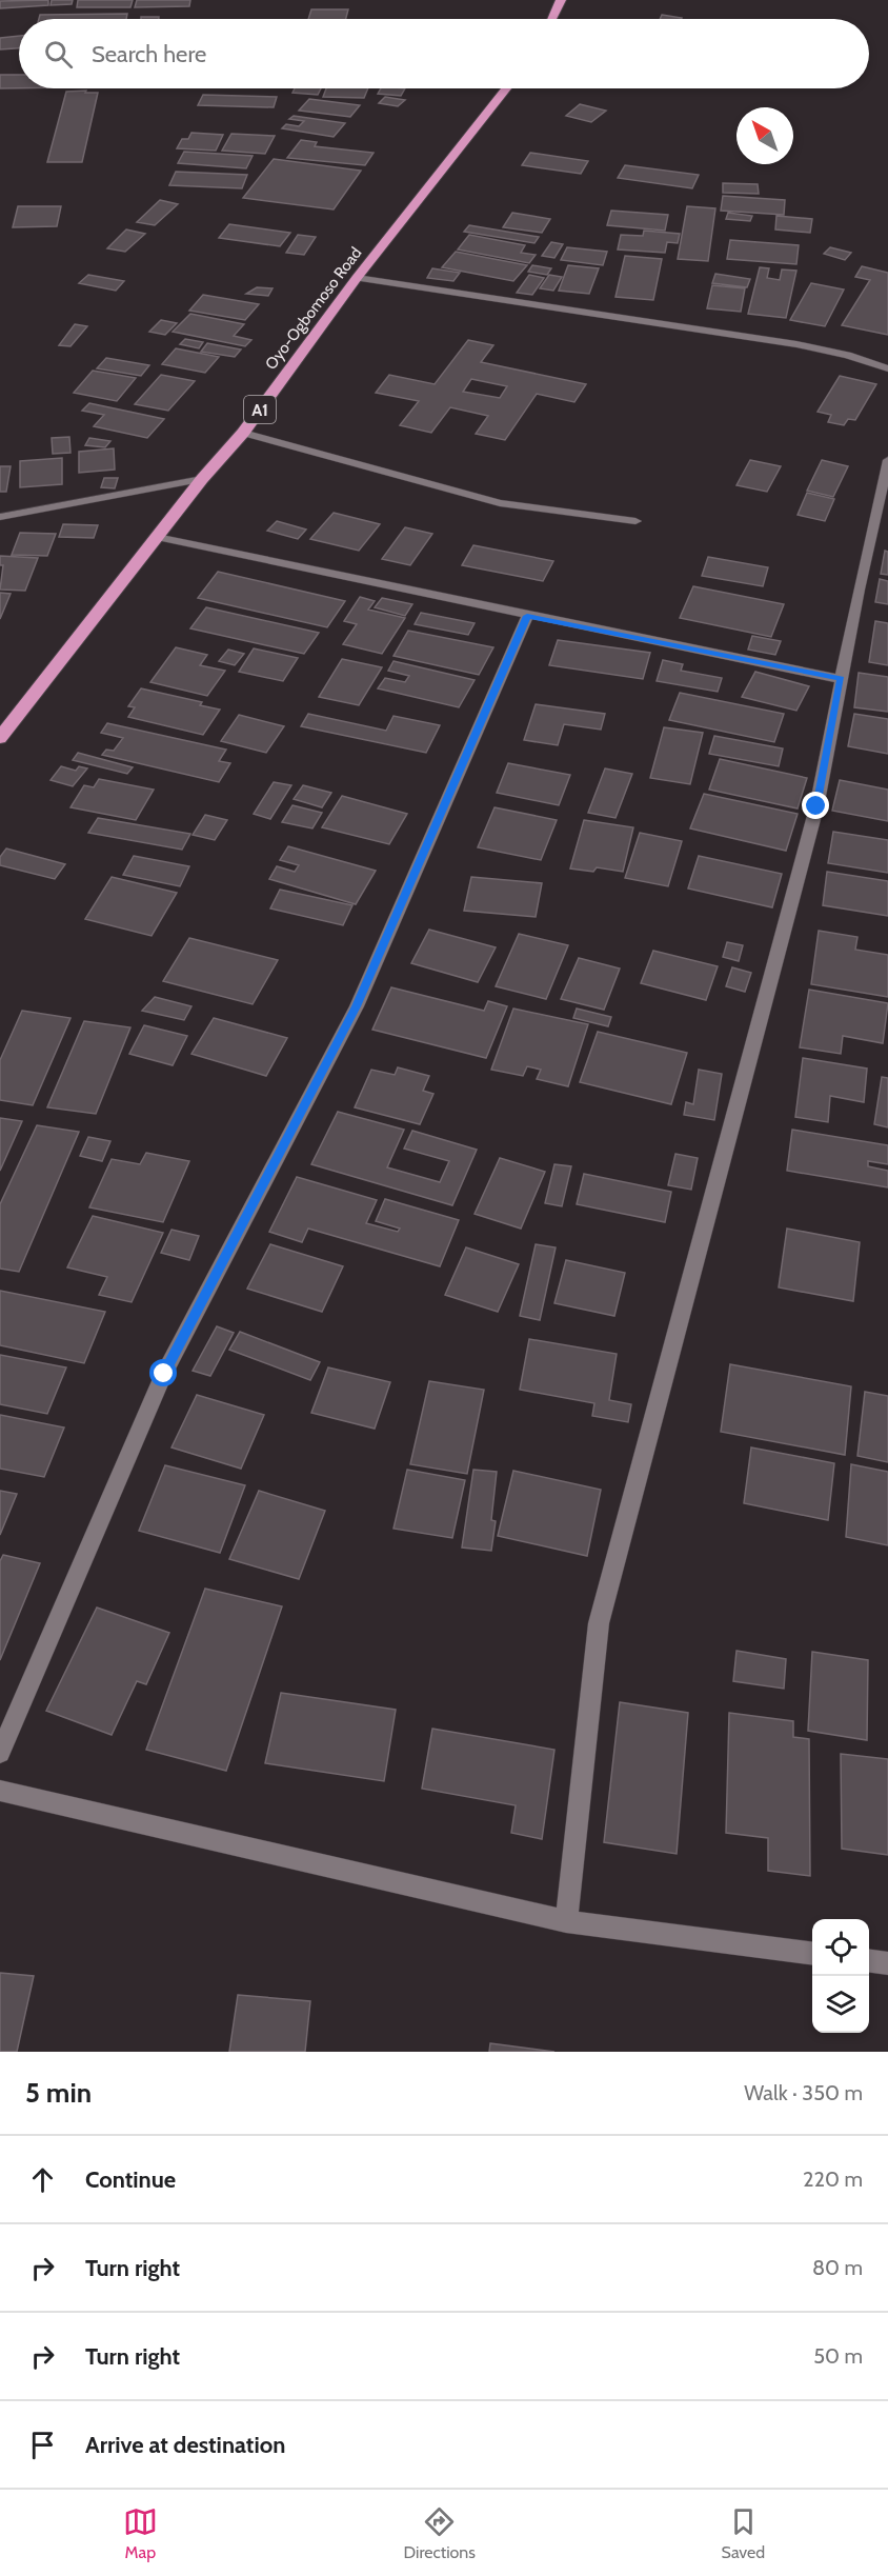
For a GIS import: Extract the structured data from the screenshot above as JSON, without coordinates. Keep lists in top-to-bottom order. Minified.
{"streets":{"highway":["Oyo-Ogbomoso Road","A1"]},"north":"top left","page":{"search":"Search here","heading":["5 min","Walk · 350 m"],"list":[["Continue","220 m"],["Turn right","80 m"],["Turn right","50 m"],"Arrive at destination"],"nav":["Map","Directions","Saved"]}}
